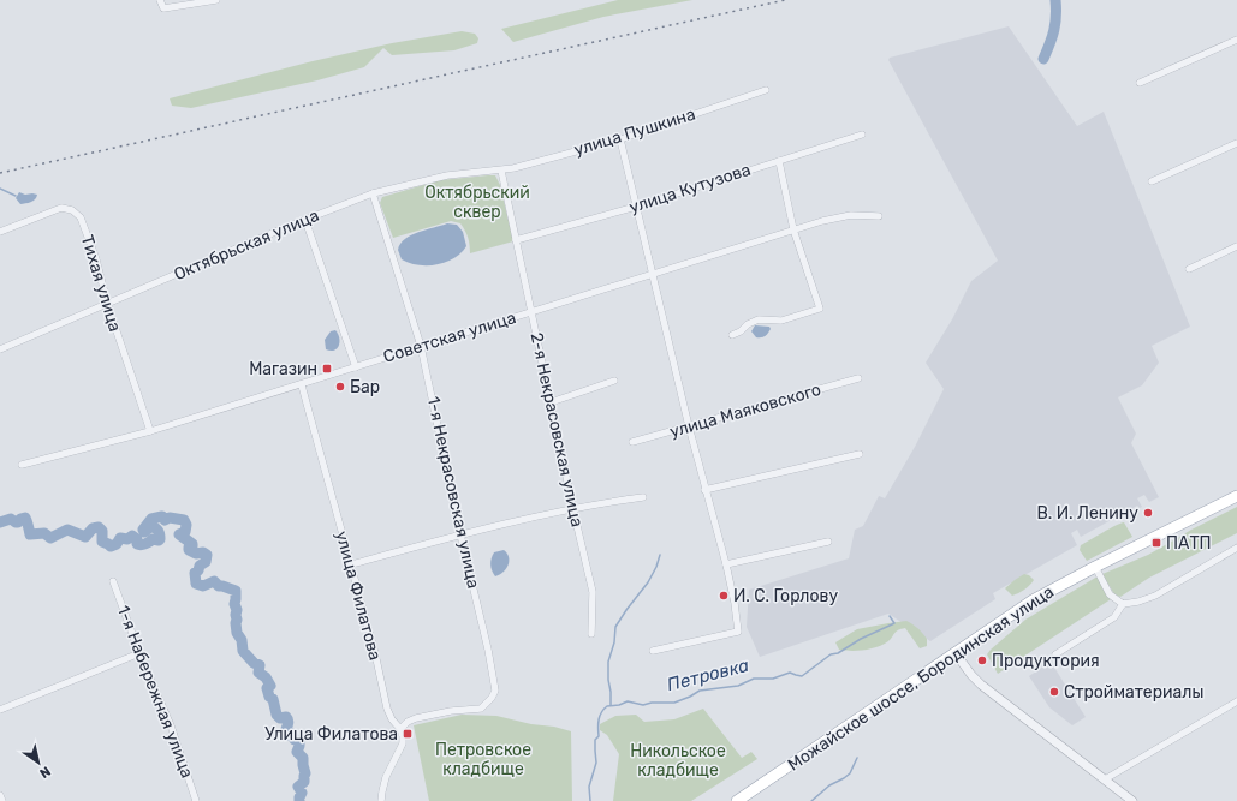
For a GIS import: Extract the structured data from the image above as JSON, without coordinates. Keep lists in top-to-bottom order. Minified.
{"streets":{"main road":["Можайское шоссе, Бородинская улица"],"street":["улица Пушкина","улица Кутузова","Октябрьская улица","Тихая улица","Советская улица","улица Маяковского","2-я Некрасовская улица","1-я Некрасовская улица","улица Филатова","1-я Набережная улица"]},"crossings":[["улица Пушкина","Октябрьская улица"],["улица Пушкина","2-я Некрасовская улица"],["улица Кутузова","2-я Некрасовская улица"],["Октябрьская улица","Тихая улица"],["Октябрьская улица","2-я Некрасовская улица"],["Октябрьская улица","1-я Некрасовская улица"],["Тихая улица","Советская улица"],["Советская улица","2-я Некрасовская улица"],["Советская улица","1-я Некрасовская улица"],["Советская улица","улица Филатова"],["1-я Некрасовская улица","улица Филатова"]],"water":["Петровка"],"parks":["Октябрьский сквер","Петровское кладбище","Никольское кладбище"],"places":{"transit":["Магазин","ПАТП","Улица Филатова"],"other":["Бар","В. И. Ленину","И. С. Горлову","Продуктория","Стройматериалы"]},"north":"bottom right"}
